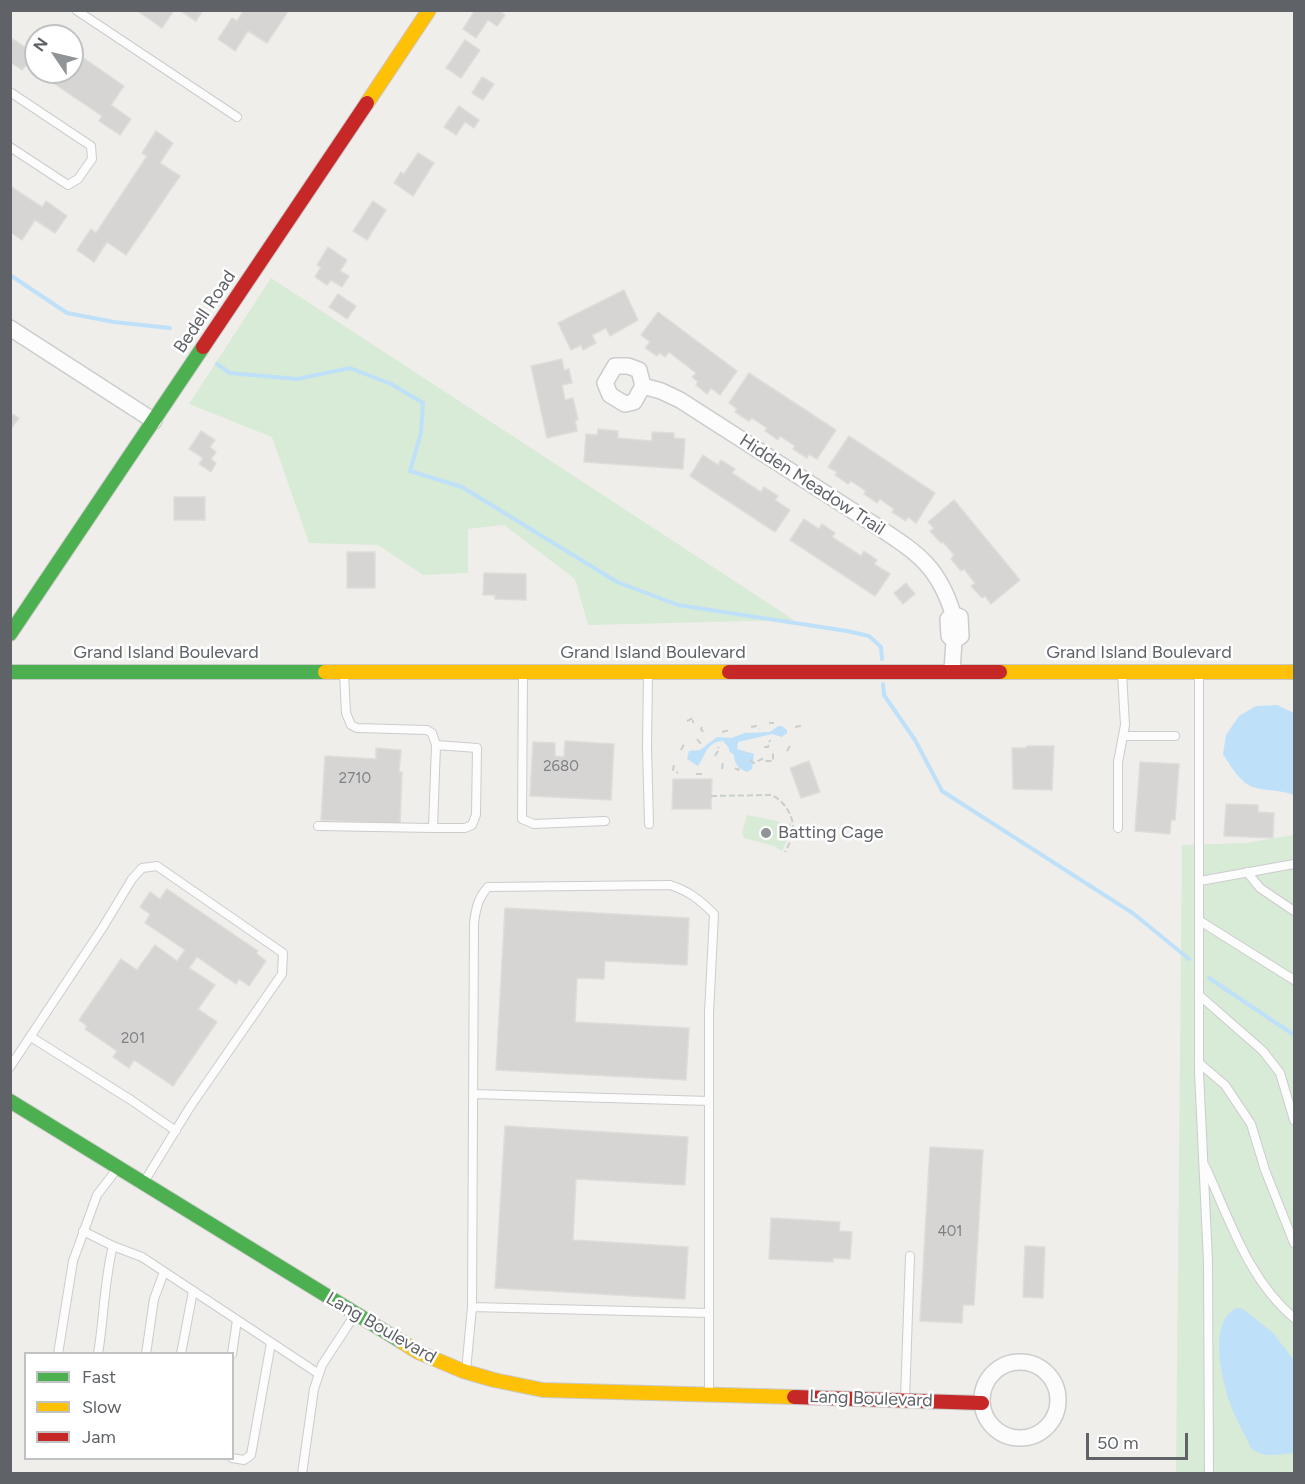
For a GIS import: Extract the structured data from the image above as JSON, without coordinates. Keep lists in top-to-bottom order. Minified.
{"streets":{"street":["Bedell Road","Hidden Meadow Trail","Grand Island Boulevard","Lang Boulevard"]},"crossings":[["Hidden Meadow Trail","Grand Island Boulevard"]],"places":["Batting Cage"],"house_numbers":["2680","2710","201","401"],"legend":["Fast","Slow","Jam"],"scale_bar":"50 m","north":"top left"}
